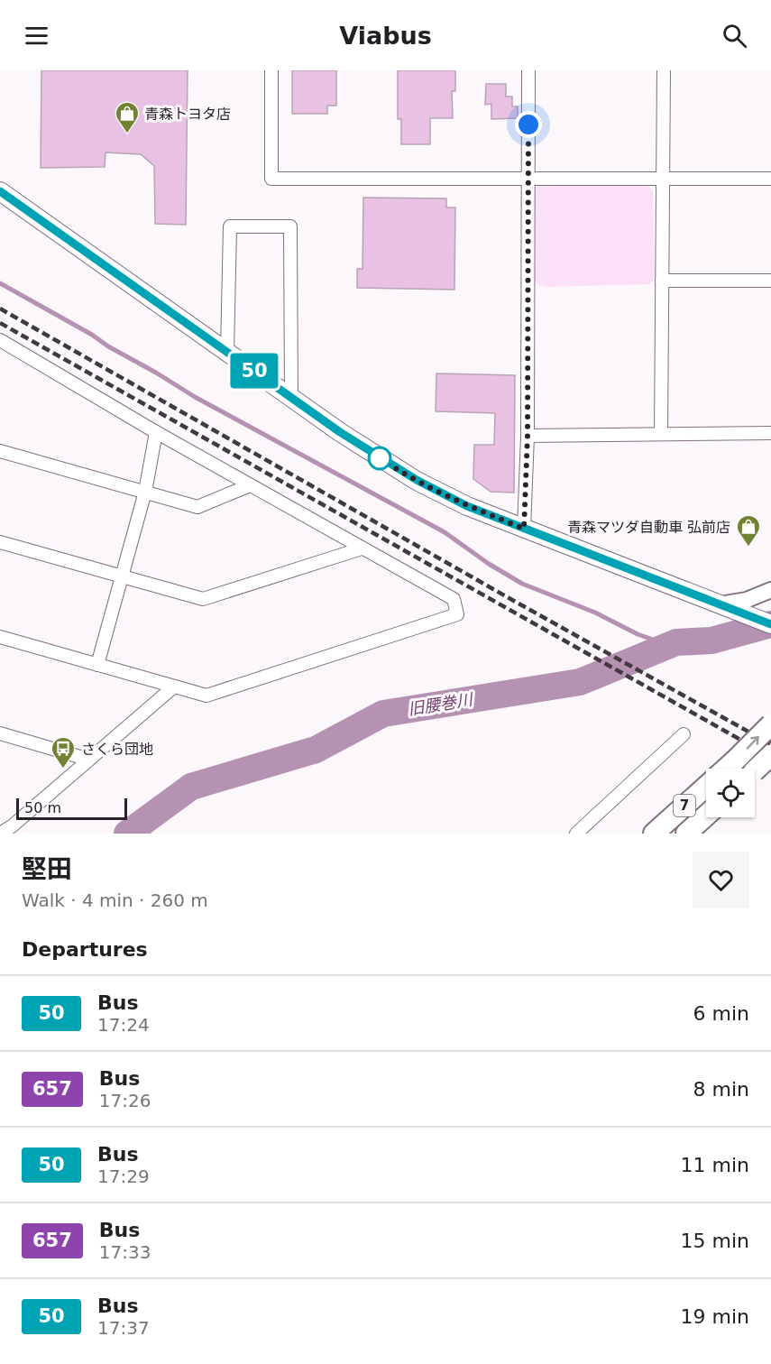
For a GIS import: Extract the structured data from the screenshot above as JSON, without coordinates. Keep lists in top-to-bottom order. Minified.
{"streets":{"highway":["7"]},"water":["旧腰巻川"],"places":{"shop":["青森トヨタ店","青森マツダ自動車 弘前店"],"bus stop":["さくら団地"]},"lines":["bus line 50"],"scale_bar":"50 m","page":{"header":"Viabus","on_map":"50","scale":"50 m","heading":[["堅田","Walk · 4 min · 260 m"],"Departures"],"list":[{"mark":"50","name":"Bus","note":"17:24","value":"6 min"},{"mark":"657","name":"Bus","note":"17:26","value":"8 min"},{"mark":"50","name":"Bus","note":"17:29","value":"11 min"},{"mark":"657","name":"Bus","note":"17:33","value":"15 min"},{"mark":"50","name":"Bus","note":"17:37","value":"19 min"}]}}
